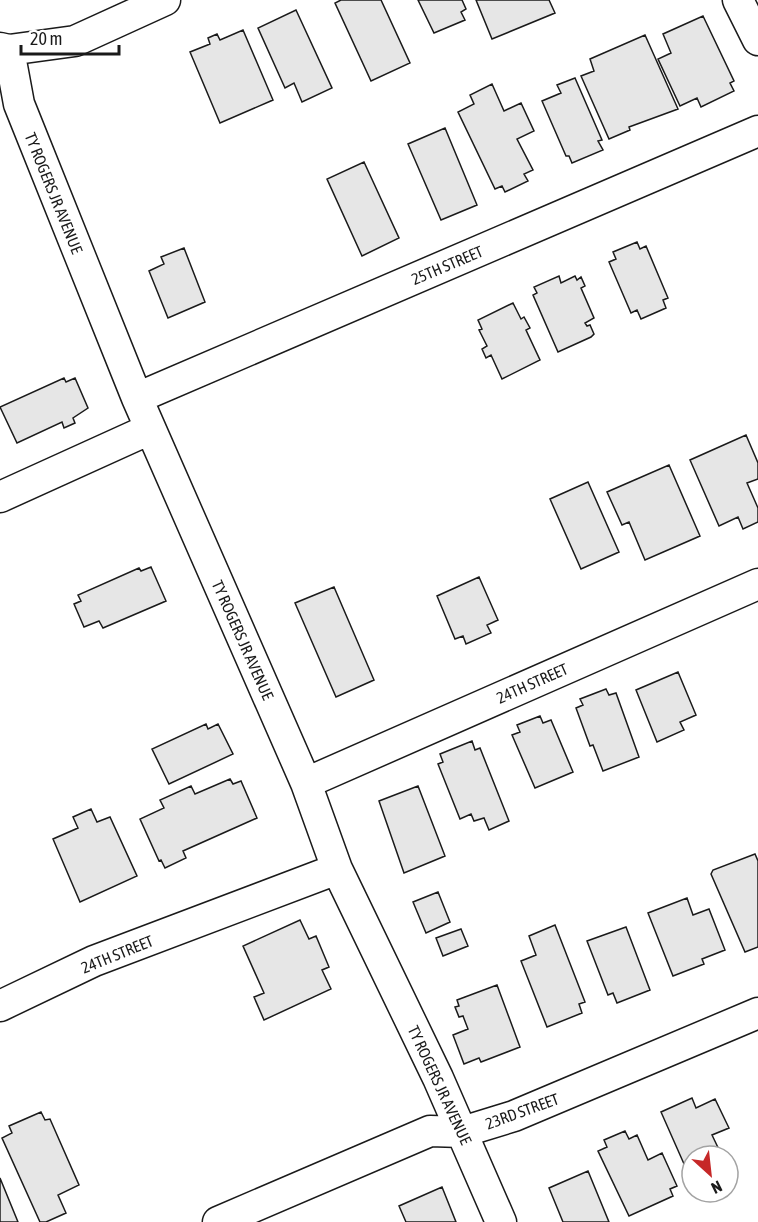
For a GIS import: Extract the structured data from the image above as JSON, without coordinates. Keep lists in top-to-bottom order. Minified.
{"streets":{"street":["TY ROGERS JR AVENUE","25TH STREET","24TH STREET","23RD STREET"]},"crossings":[["TY ROGERS JR AVENUE","25TH STREET"],["TY ROGERS JR AVENUE","24TH STREET"],["TY ROGERS JR AVENUE","23RD STREET"]],"scale_bar":"20 m","north":"bottom right"}
